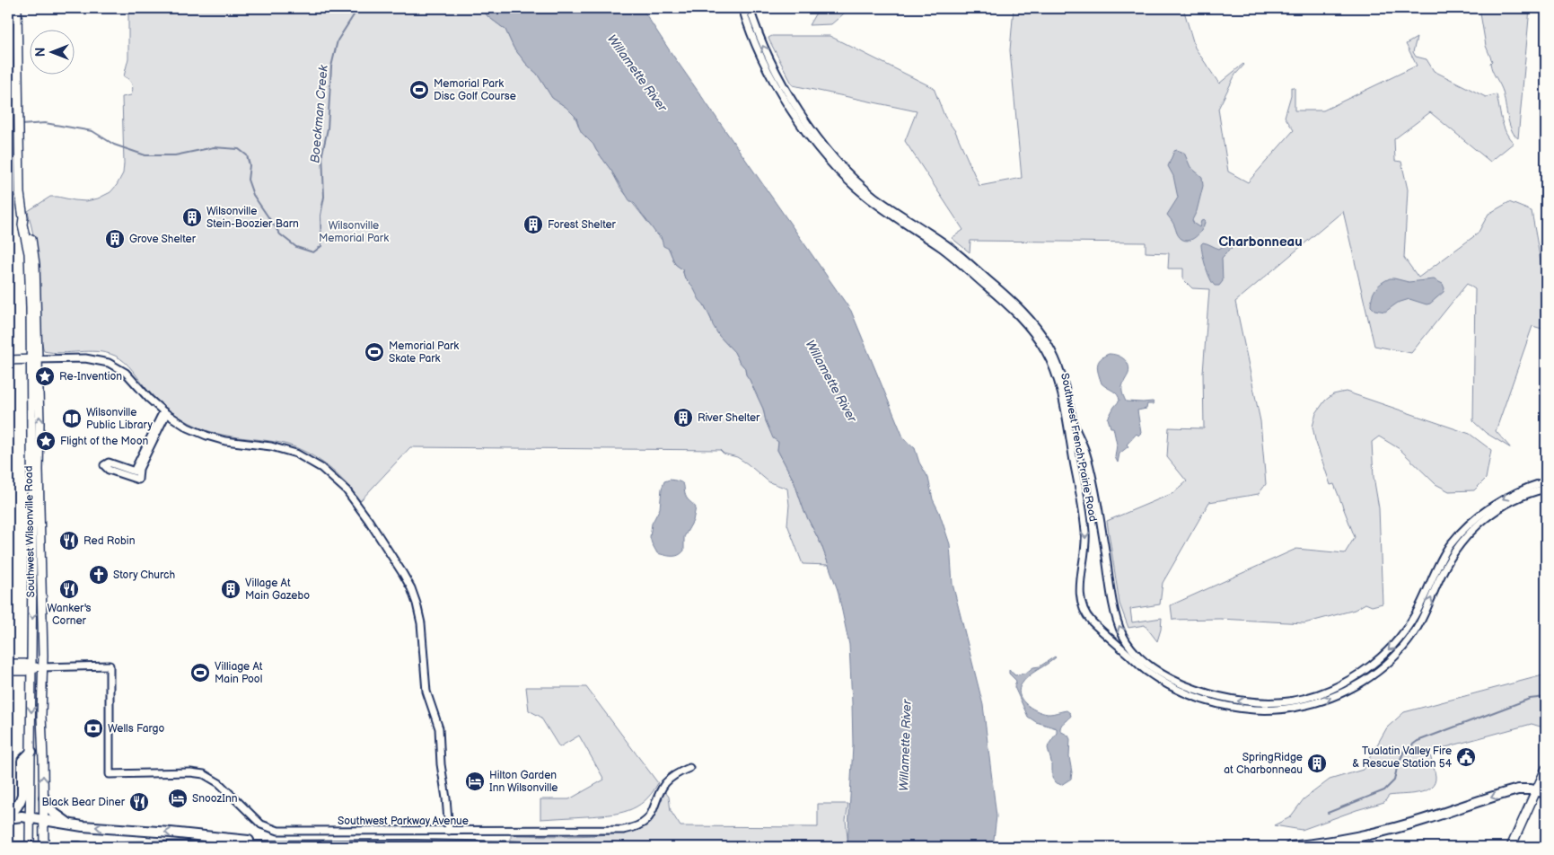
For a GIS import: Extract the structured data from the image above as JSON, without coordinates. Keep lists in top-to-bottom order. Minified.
{"streets":{"main road":["Southwest Wilsonville Road"],"street":["Southwest French Prairie Road","Southwest Parkway Avenue"]},"crossings":[["Southwest Wilsonville Road","Southwest Parkway Avenue"]],"districts":["Charbonneau"],"water":["Willamette River","Boeckman Creek"],"parks":["Wilsonville Memorial Park"],"places":{"sports":["Memorial Park Disc Golf Course","Memorial Park Skate Park","Villiage At Main Pool"],"building":["Wilsonville Stein-Boozier Barn","Forest Shelter","Grove Shelter","River Shelter","Village At Main Gazebo","SpringRidge at Charbonneau"],"place":["Re-Invention","Flight of the Moon"],"library":["Wilsonville Public Library"],"restaurant":["Red Robin","Wanker's Corner","Black Bear Diner"],"church":["Story Church"],"bank":["Wells Fargo"],"public building":["Tualatin Valley Fire & Rescue Station 54"],"hotel":["Hilton Garden Inn Wilsonville","SnoozInn"]},"north":"left"}
